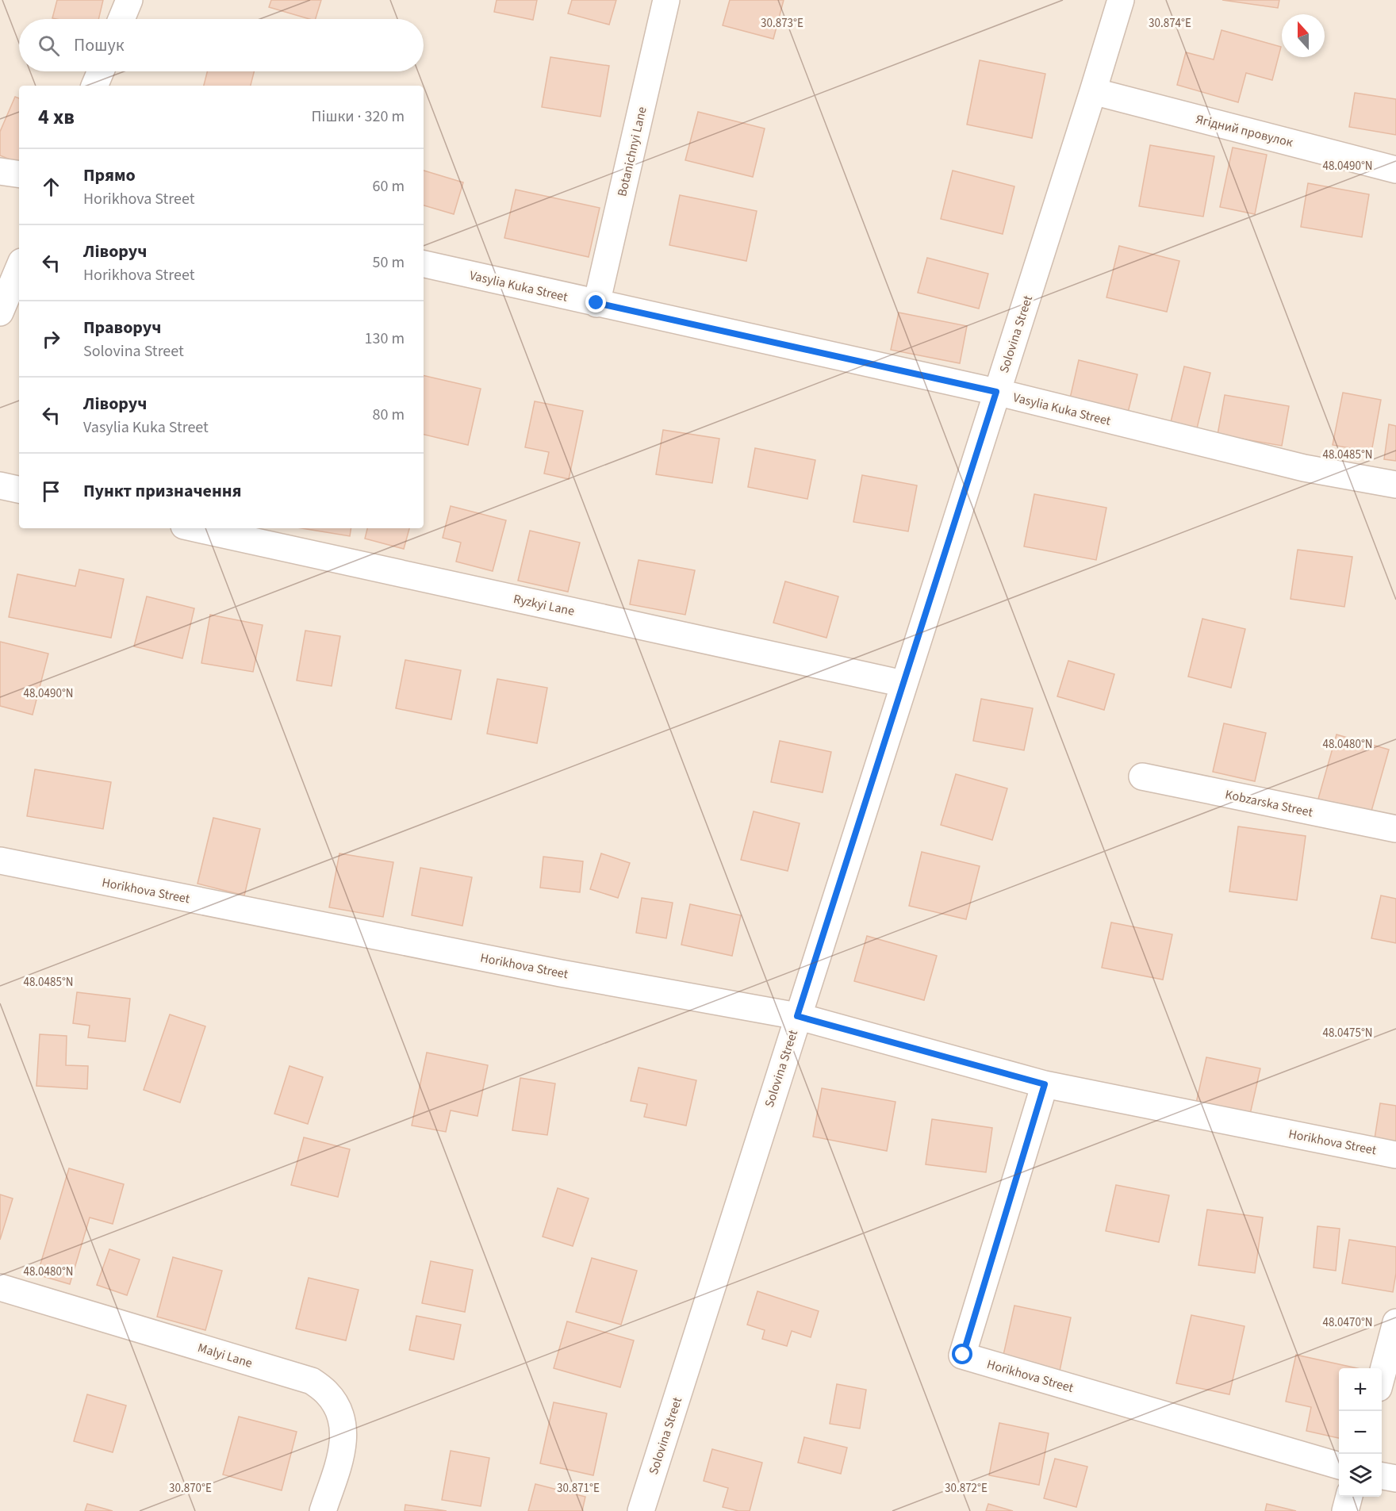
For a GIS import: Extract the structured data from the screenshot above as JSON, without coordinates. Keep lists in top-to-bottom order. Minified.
{"streets":{"street":["Ягідний провулок","Botanichnyi Lane","Vasylia Kuka Street","Solovina Street","Ryzkyi Lane","Kobzarska Street","Horikhova Street","Malyi Lane"]},"crossings":[["Ягідний провулок","Solovina Street"],["Botanichnyi Lane","Vasylia Kuka Street"],["Vasylia Kuka Street","Solovina Street"],["Solovina Street","Ryzkyi Lane"],["Solovina Street","Horikhova Street"]],"north":"top","page":{"search":"Пошук","heading":["4 хв","Пішки · 320 m"],"list":[["Прямо","Horikhova Street","60 m"],["Ліворуч","Horikhova Street","50 m"],["Праворуч","Solovina Street","130 m"],["Ліворуч","Vasylia Kuka Street","80 m"],"Пункт призначення"],"map_buttons":["+","−"]},"coordinates":["30.873°E","30.874°E","48.0490°N","48.0485°N","48.0480°N","48.0475°N","48.0470°N","30.870°E","30.871°E","30.872°E"]}
